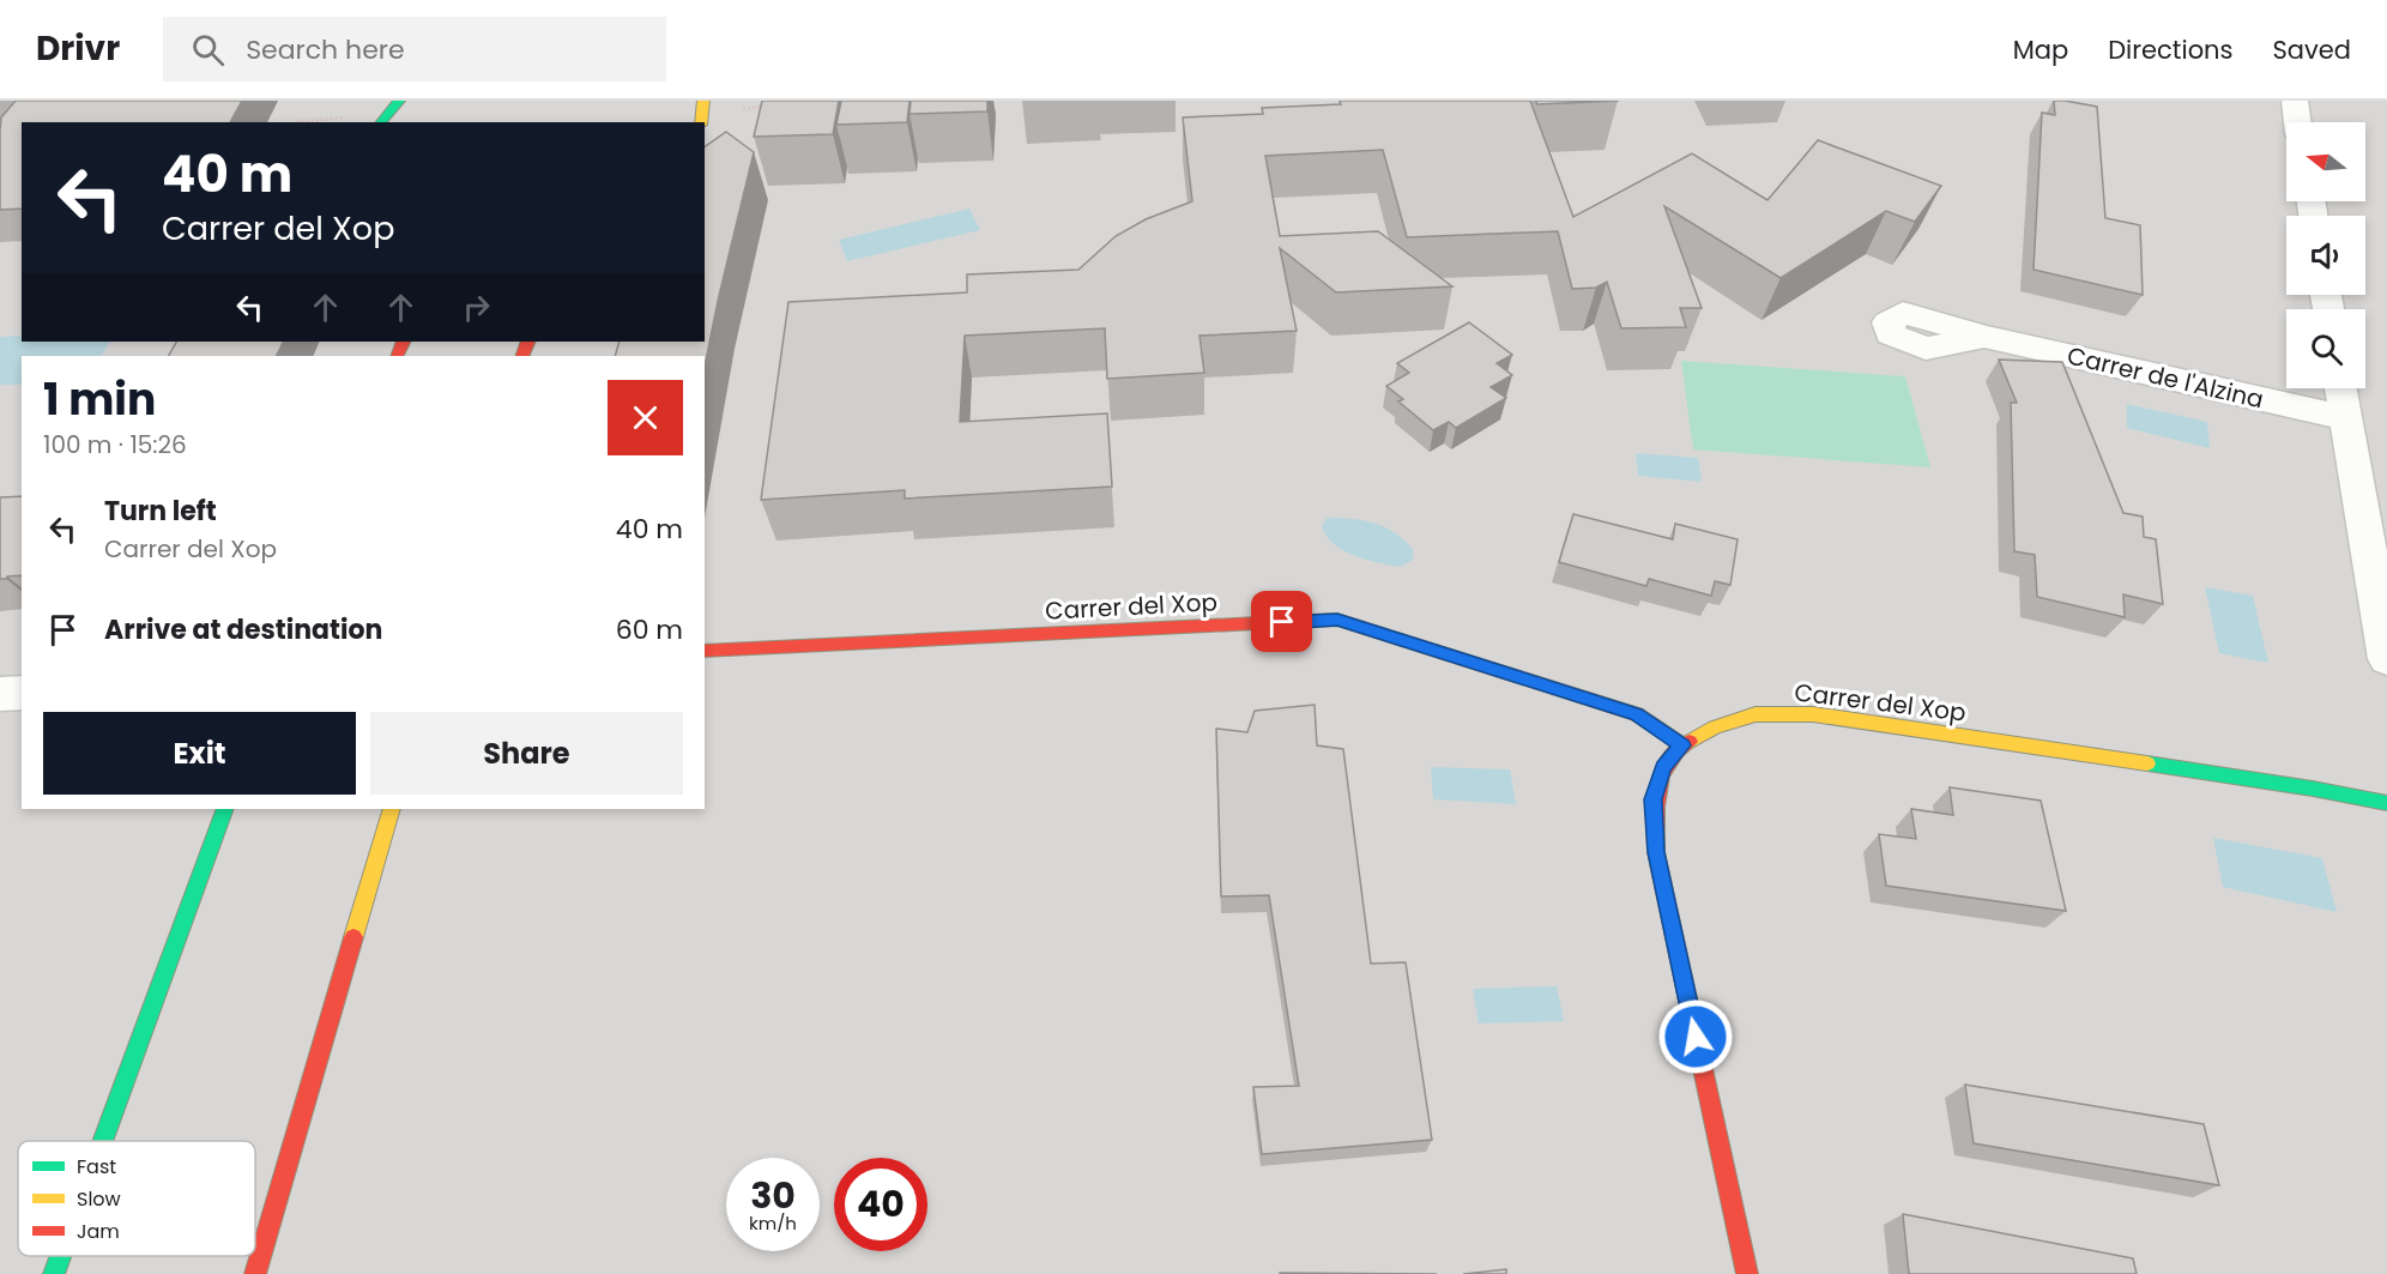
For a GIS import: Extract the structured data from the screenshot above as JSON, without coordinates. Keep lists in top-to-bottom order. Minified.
{"streets":{"street":["Carrer de l'Alzina","Carrer del Xop"]},"legend":["Fast","Slow","Jam"],"north":"left","page":{"header":"Drivr","search":"Search here","nav":["Map","Directions","Saved"],"turn":["40 m","Carrer del Xop"],"heading":["1 min","100 m · 15:26"],"list":[{"name":"Turn left","note":"Carrer del Xop","value":"40 m"},{"name":"Arrive at destination","value":"60 m"}],"buttons":["Exit","Share"],"speed":"30 km/h","limit":"40"}}
